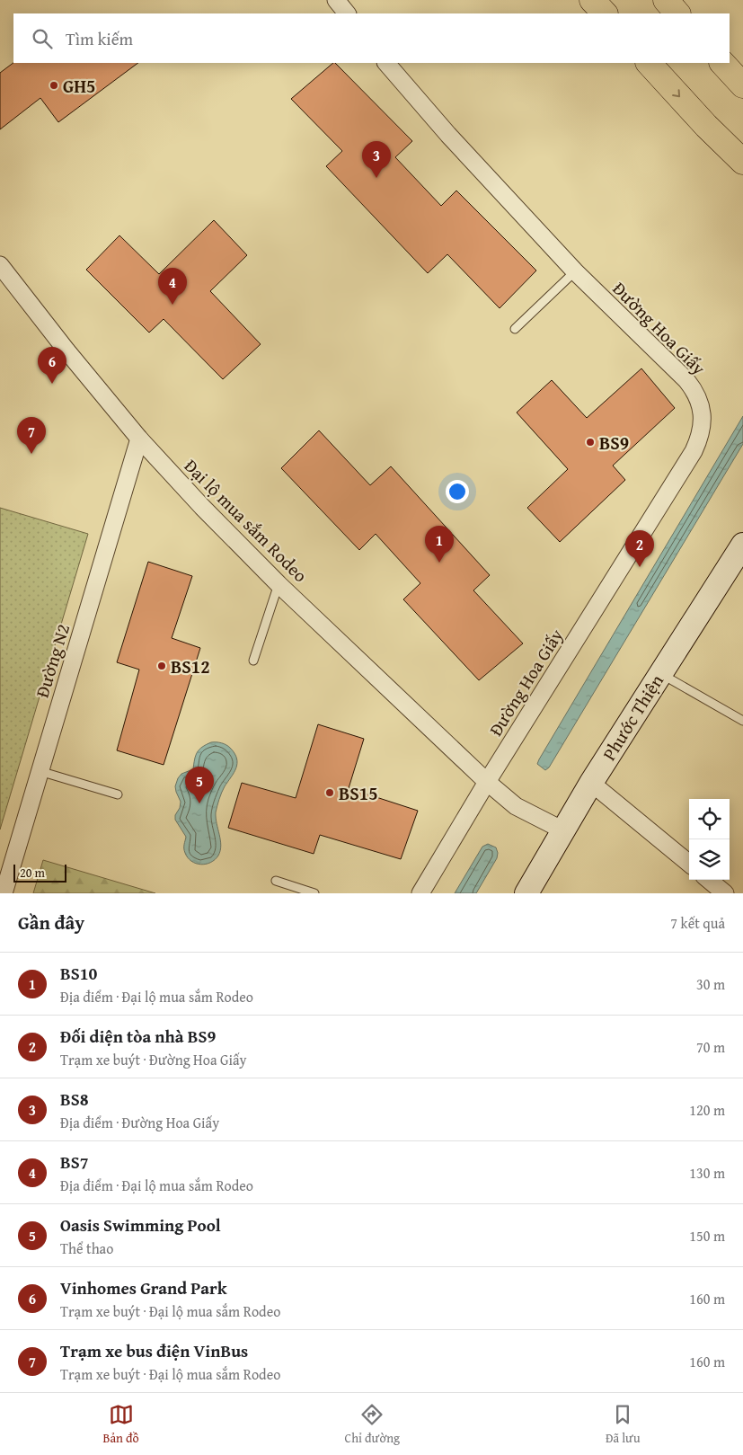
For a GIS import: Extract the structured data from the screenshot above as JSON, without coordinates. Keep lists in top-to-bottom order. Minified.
{"streets":{"street":["Đường Hoa Giấy","Đại lộ mua sắm Rodeo","Đường N2","Phước Thiện"]},"crossings":[["Đường Hoa Giấy","Đại lộ mua sắm Rodeo"],["Đại lộ mua sắm Rodeo","Đường N2"],["Đại lộ mua sắm Rodeo","Phước Thiện"]],"places":["GH5","BS9","BS12","BS15"],"scale_bar":"20 m","page":{"search":"Tìm kiếm","pins":["3","4","6","7","1","2","5"],"scale":"20 m","heading":["Gần đây","7 kết quả"],"list":[{"mark":"1","name":"BS10","note":"Địa điểm · Đại lộ mua sắm Rodeo","value":"30 m"},{"mark":"2","name":"Đối diện tòa nhà BS9","note":"Trạm xe buýt · Đường Hoa Giấy","value":"70 m"},{"mark":"3","name":"BS8","note":"Địa điểm · Đường Hoa Giấy","value":"120 m"},{"mark":"4","name":"BS7","note":"Địa điểm · Đại lộ mua sắm Rodeo","value":"130 m"},{"mark":"5","name":"Oasis Swimming Pool","note":"Thể thao","value":"150 m"},{"mark":"6","name":"Vinhomes Grand Park","note":"Trạm xe buýt · Đại lộ mua sắm Rodeo","value":"160 m"},{"mark":"7","name":"Trạm xe bus điện VinBus","note":"Trạm xe buýt · Đại lộ mua sắm Rodeo","value":"160 m"}],"nav":["Bản đồ","Chỉ đường","Đã lưu"]}}
